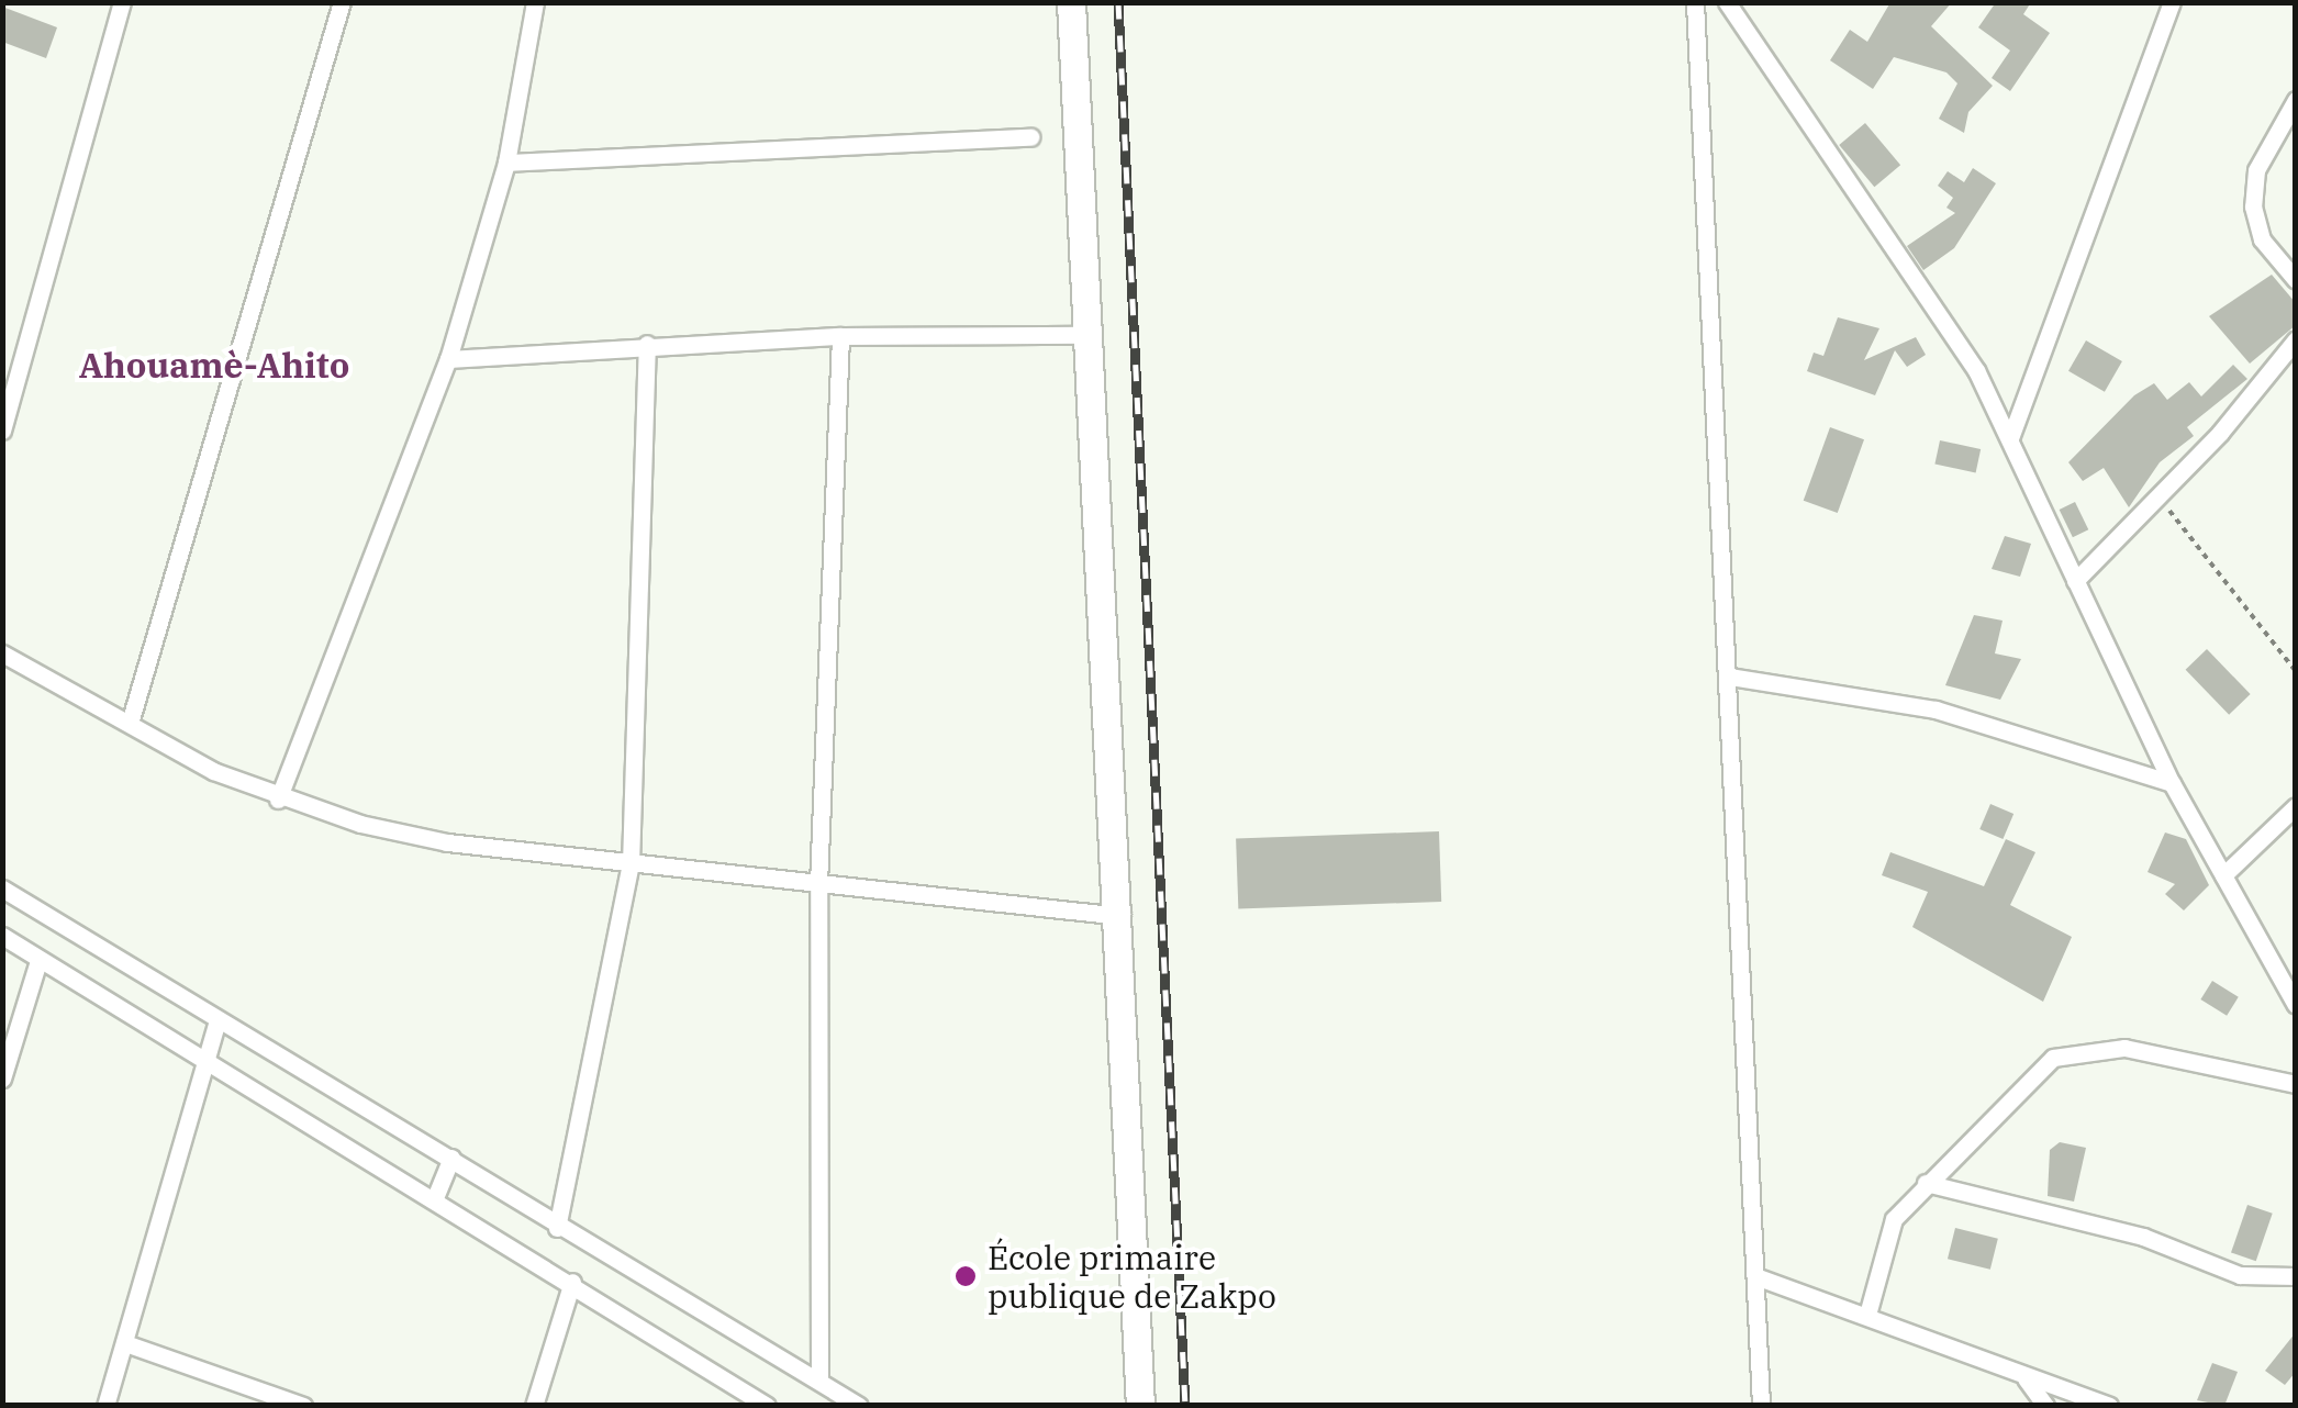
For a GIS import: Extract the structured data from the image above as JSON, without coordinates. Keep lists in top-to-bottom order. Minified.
{"districts":["Ahouamè-Ahito"],"places":["École primaire publique de Zakpo"]}
